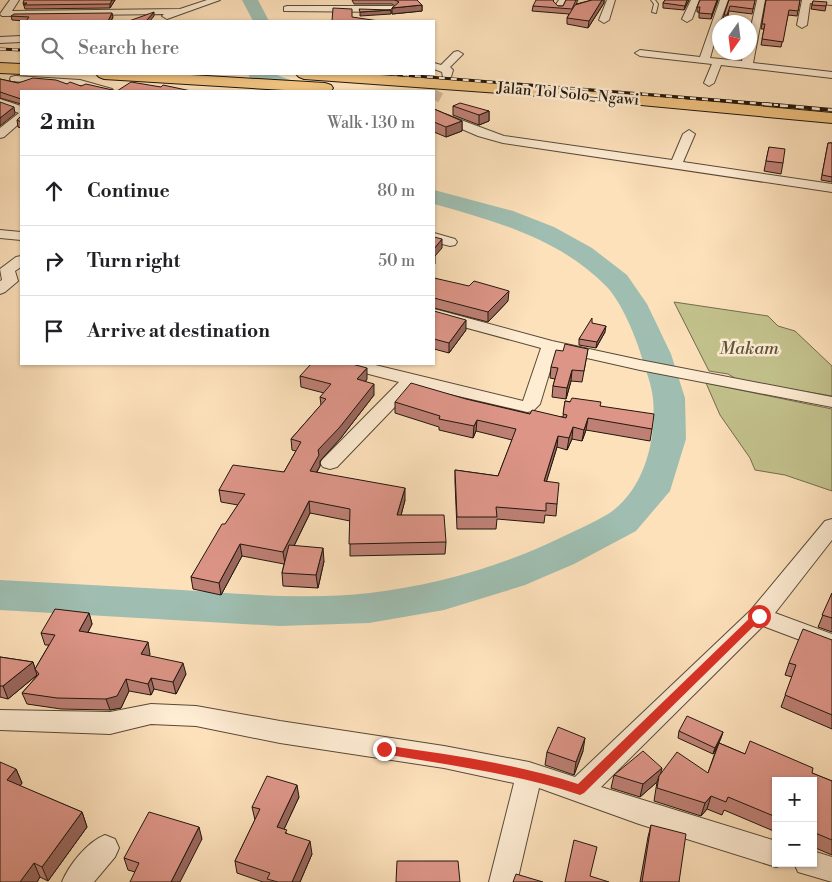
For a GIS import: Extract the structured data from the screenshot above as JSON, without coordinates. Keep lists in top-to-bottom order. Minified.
{"streets":{"highway":["Jalan Tol Solo–Ngawi"]},"parks":["Makam"],"north":"bottom","page":{"search":"Search here","heading":["2 min","Walk · 130 m"],"list":[["Continue","80 m"],["Turn right","50 m"],"Arrive at destination"],"map_buttons":["+","−"]}}
